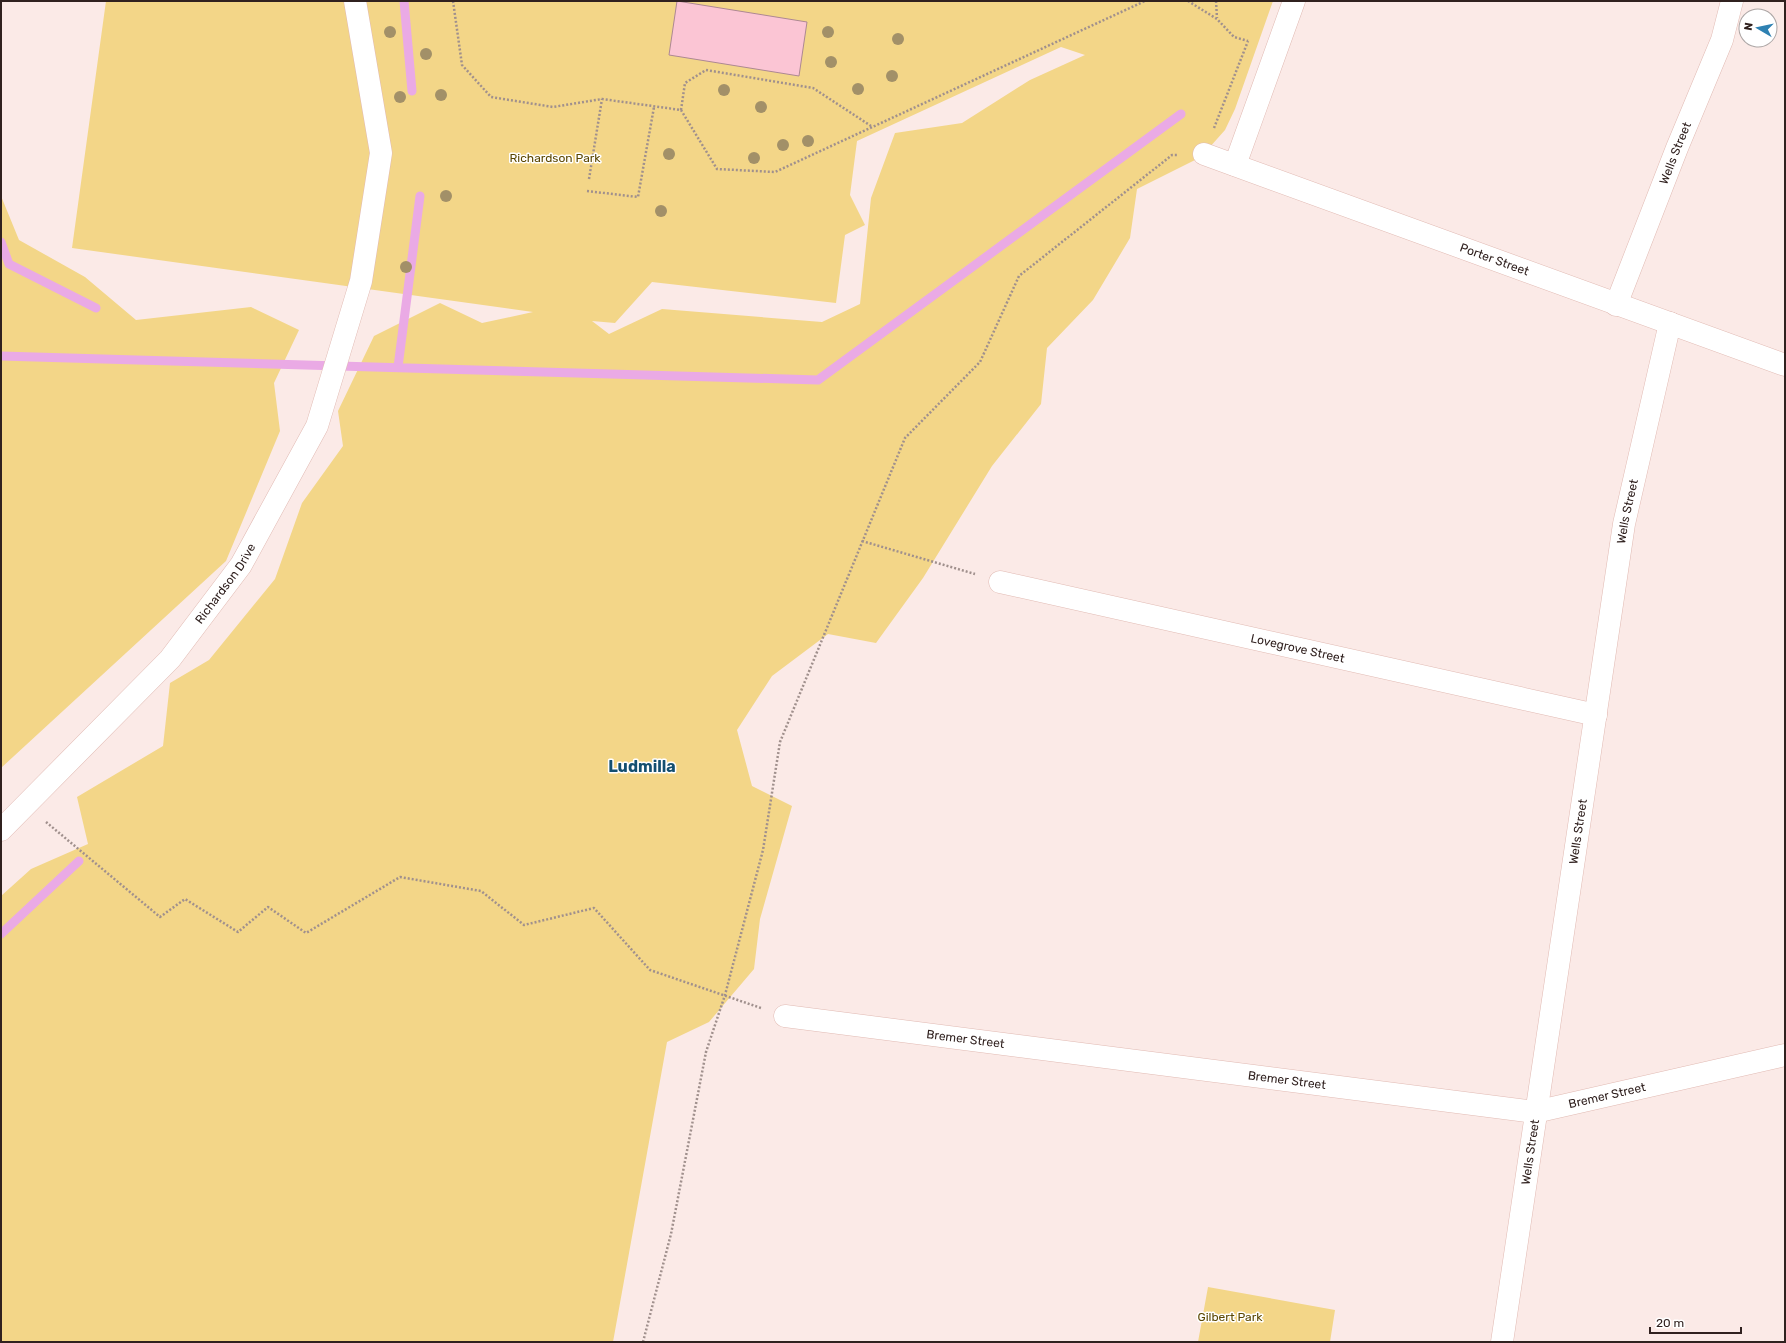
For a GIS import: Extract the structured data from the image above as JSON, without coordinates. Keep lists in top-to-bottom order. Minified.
{"streets":{"street":["Wells Street","Porter Street","Richardson Drive","Lovegrove Street","Bremer Street"]},"crossings":[["Wells Street","Porter Street"],["Wells Street","Lovegrove Street"],["Wells Street","Bremer Street"]],"districts":["Ludmilla"],"parks":["Richardson Park","Gilbert Park"],"scale_bar":"20 m","north":"left"}
